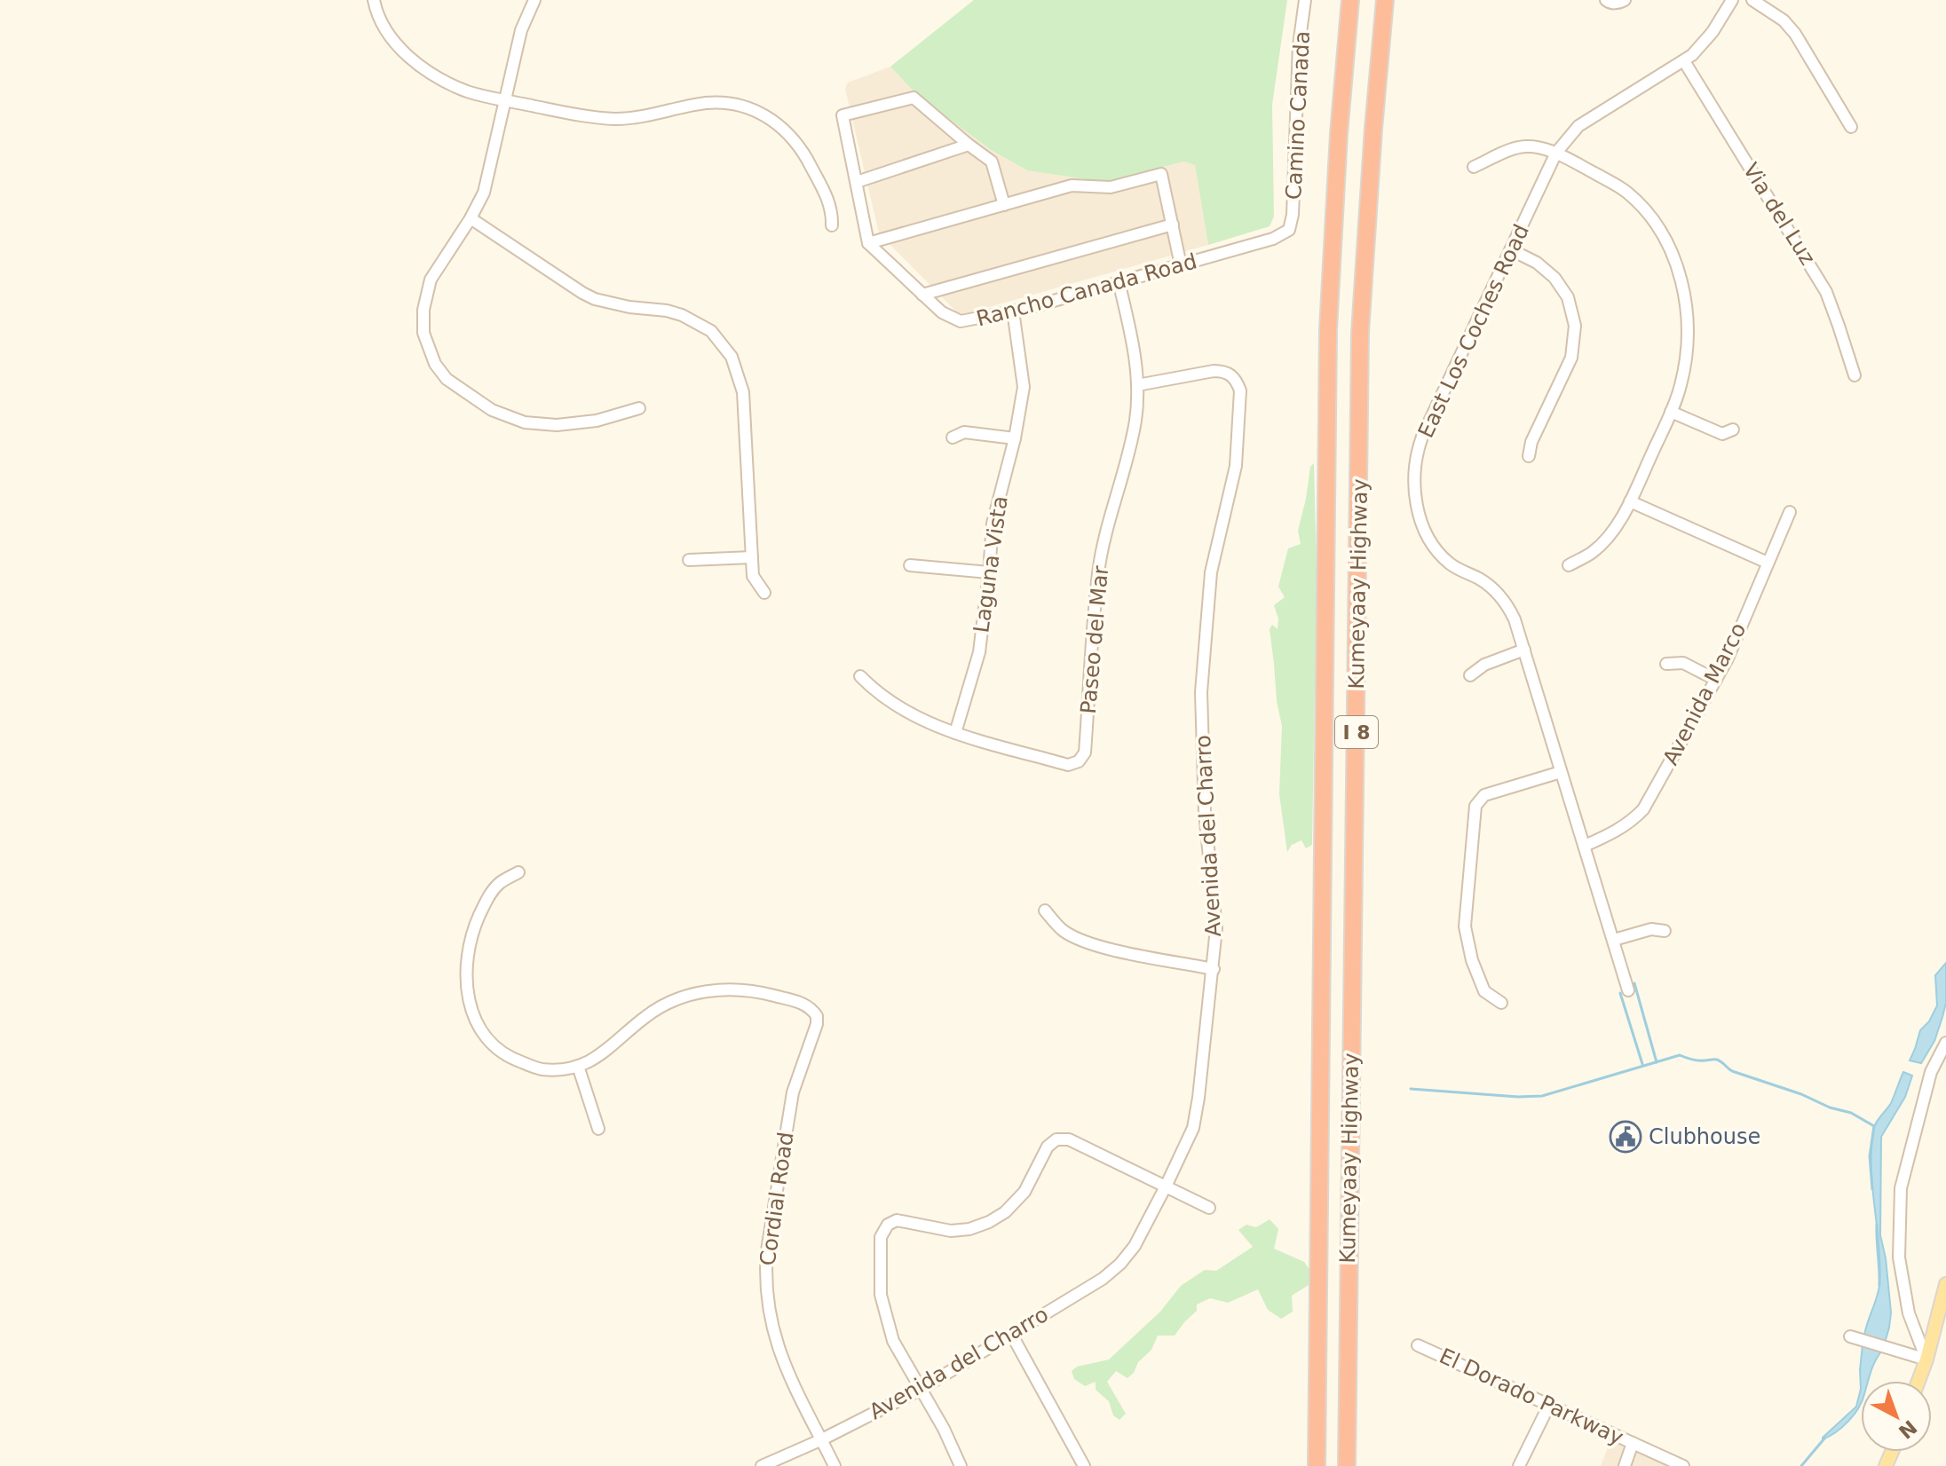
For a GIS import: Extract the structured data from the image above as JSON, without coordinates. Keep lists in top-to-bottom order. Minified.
{"streets":{"highway":["Kumeyaay Highway","I 8"],"street":["Camino Canada","Via del Luz","Rancho Canada Road","East Los Coches Road","Laguna Vista","Paseo del Mar","Avenida Marco","Avenida del Charro","Cordial Road","El Dorado Parkway"]},"crossings":[["Camino Canada","Rancho Canada Road"],["Via del Luz","East Los Coches Road"],["Rancho Canada Road","Laguna Vista"],["Rancho Canada Road","Paseo del Mar"],["East Los Coches Road","Avenida Marco"],["Laguna Vista","Paseo del Mar"],["Paseo del Mar","Avenida del Charro"],["Avenida del Charro","Cordial Road"]],"places":{"public building":["Clubhouse"]},"north":"bottom right"}
